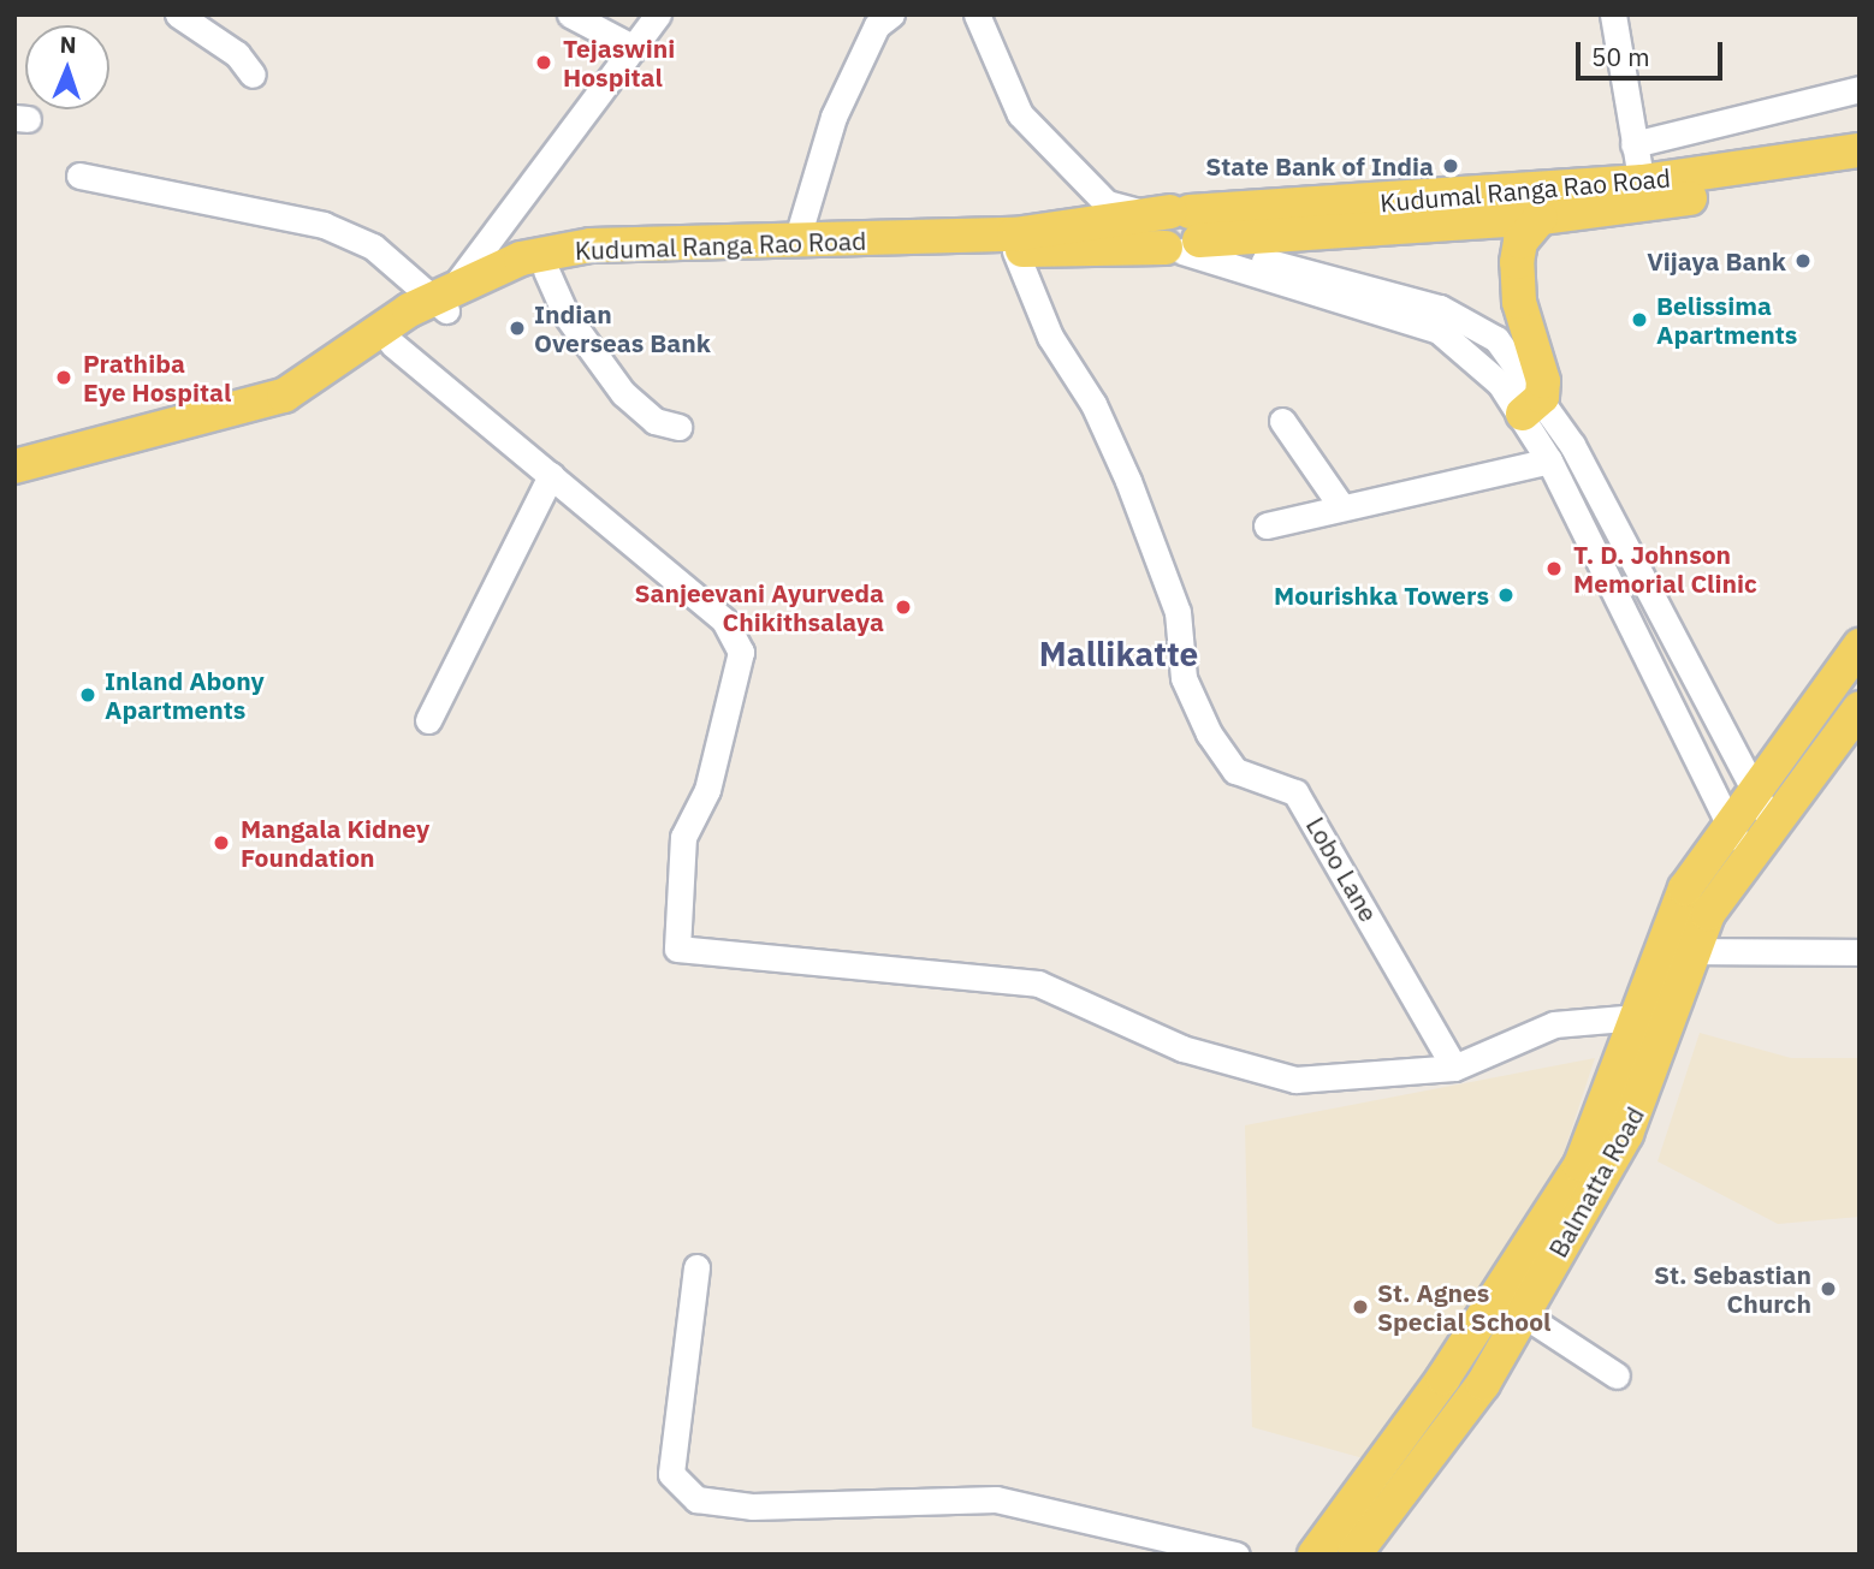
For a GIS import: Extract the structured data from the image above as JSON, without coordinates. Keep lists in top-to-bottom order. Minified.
{"streets":{"main road":["Kudumal Ranga Rao Road","Balmatta Road"],"street":["Lobo Lane"]},"districts":["Mallikatte"],"places":["Tejaswini Hospital","State Bank of India","Vijaya Bank","Belissima Apartments","Indian Overseas Bank","Prathiba Eye Hospital","T. D. Johnson Memorial Clinic","Mourishka Towers","Sanjeevani Ayurveda Chikithsalaya","Inland Abony Apartments","Mangala Kidney Foundation","St. Sebastian Church","St. Agnes Special School"],"scale_bar":"50 m","north":"top"}
